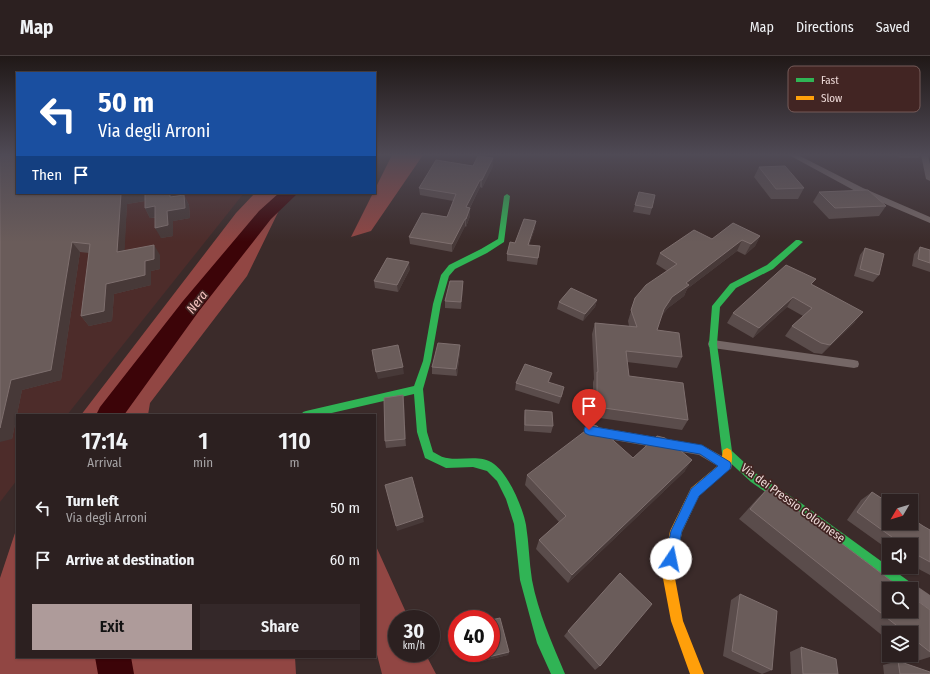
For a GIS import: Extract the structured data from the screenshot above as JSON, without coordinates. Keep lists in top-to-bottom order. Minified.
{"streets":{"street":["Via dei Pressio Colonnese"]},"water":["Nera"],"legend":["Fast","Slow"],"north":"bottom left","page":{"header":"Map","nav":["Map","Directions","Saved"],"turn":["50 m","Via degli Arroni"],"then":"Then","eta":["17:14","Arrival","1","min","110","m"],"list":[{"name":"Turn left","note":"Via degli Arroni","value":"50 m"},{"name":"Arrive at destination","value":"60 m"}],"buttons":["Exit","Share"],"speed":"30 km/h","limit":"40"}}
